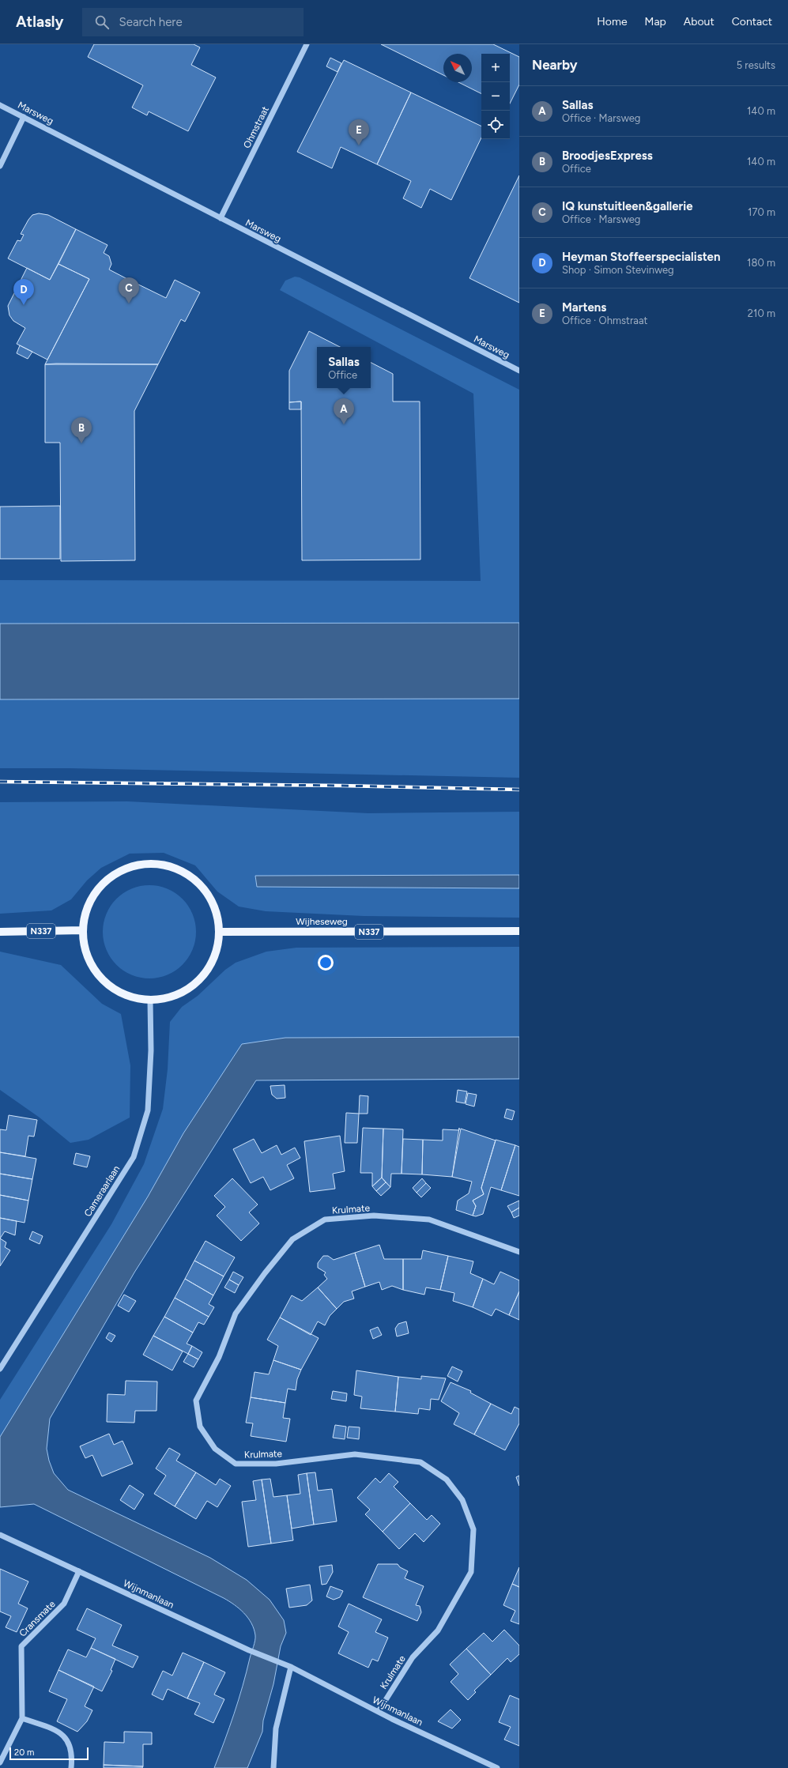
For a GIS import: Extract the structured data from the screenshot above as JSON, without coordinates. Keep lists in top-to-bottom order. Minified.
{"streets":{"main road":["Wijheseweg","N337"],"street":["Marsweg","Ohmstraat","Cameraarlaan","Krulmate","Wijnmanlaan","Cransmate"]},"crossings":[["Marsweg","Ohmstraat"],["Krulmate","Wijnmanlaan"],["Wijnmanlaan","Cransmate"]],"scale_bar":"20 m","north":"top left","page":{"header":"Atlasly","search":"Search here","nav":["Home","Map","About","Contact"],"heading":["Nearby","5 results"],"map_buttons":["+","−"],"list":[{"mark":"A","name":"Sallas","note":"Office · Marsweg","value":"140 m"},{"mark":"B","name":"BroodjesExpress","note":"Office","value":"140 m"},{"mark":"C","name":"IQ kunstuitleen&gallerie","note":"Office · Marsweg","value":"170 m"},{"mark":"D","name":"Heyman Stoffeerspecialisten","note":"Shop · Simon Stevinweg","value":"180 m"},{"mark":"E","name":"Martens","note":"Office · Ohmstraat","value":"210 m"}],"pins":["E","C","D","A","B"],"popup":["Sallas","Office"],"scale":"20 m"}}
